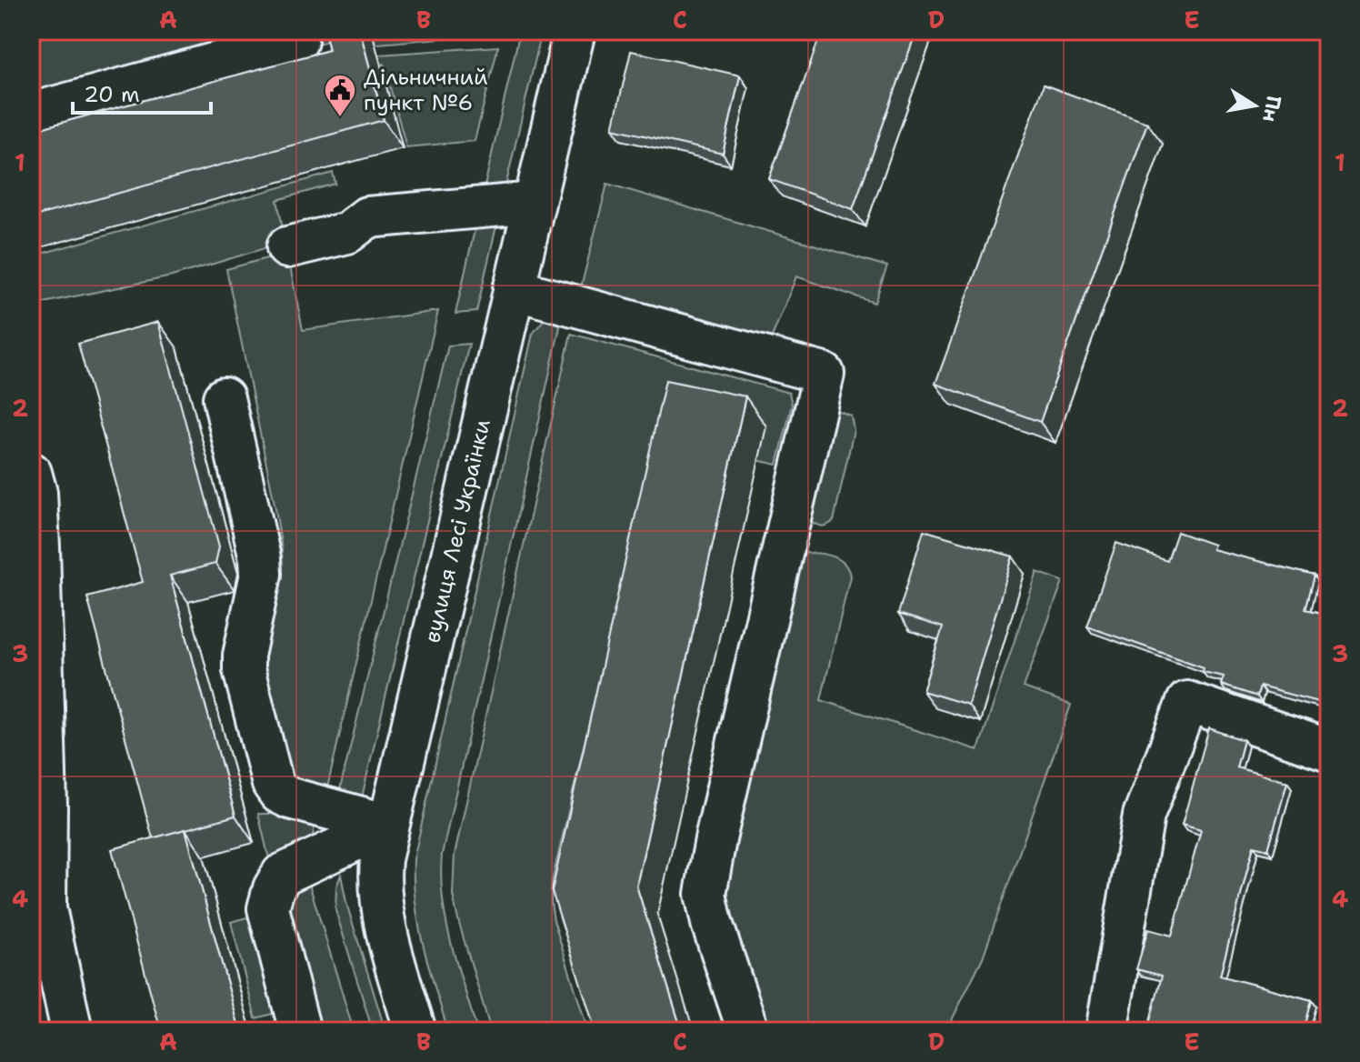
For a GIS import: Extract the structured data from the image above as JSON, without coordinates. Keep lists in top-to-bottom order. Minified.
{"streets":{"street":["вулиця Лесі Українки"]},"places":{"public building":["Дільничний пункт №6"]},"scale_bar":"20 m","north":"right","grid":{"columns":["A","B","C","D","E"],"rows":["1","2","3","4"]}}
